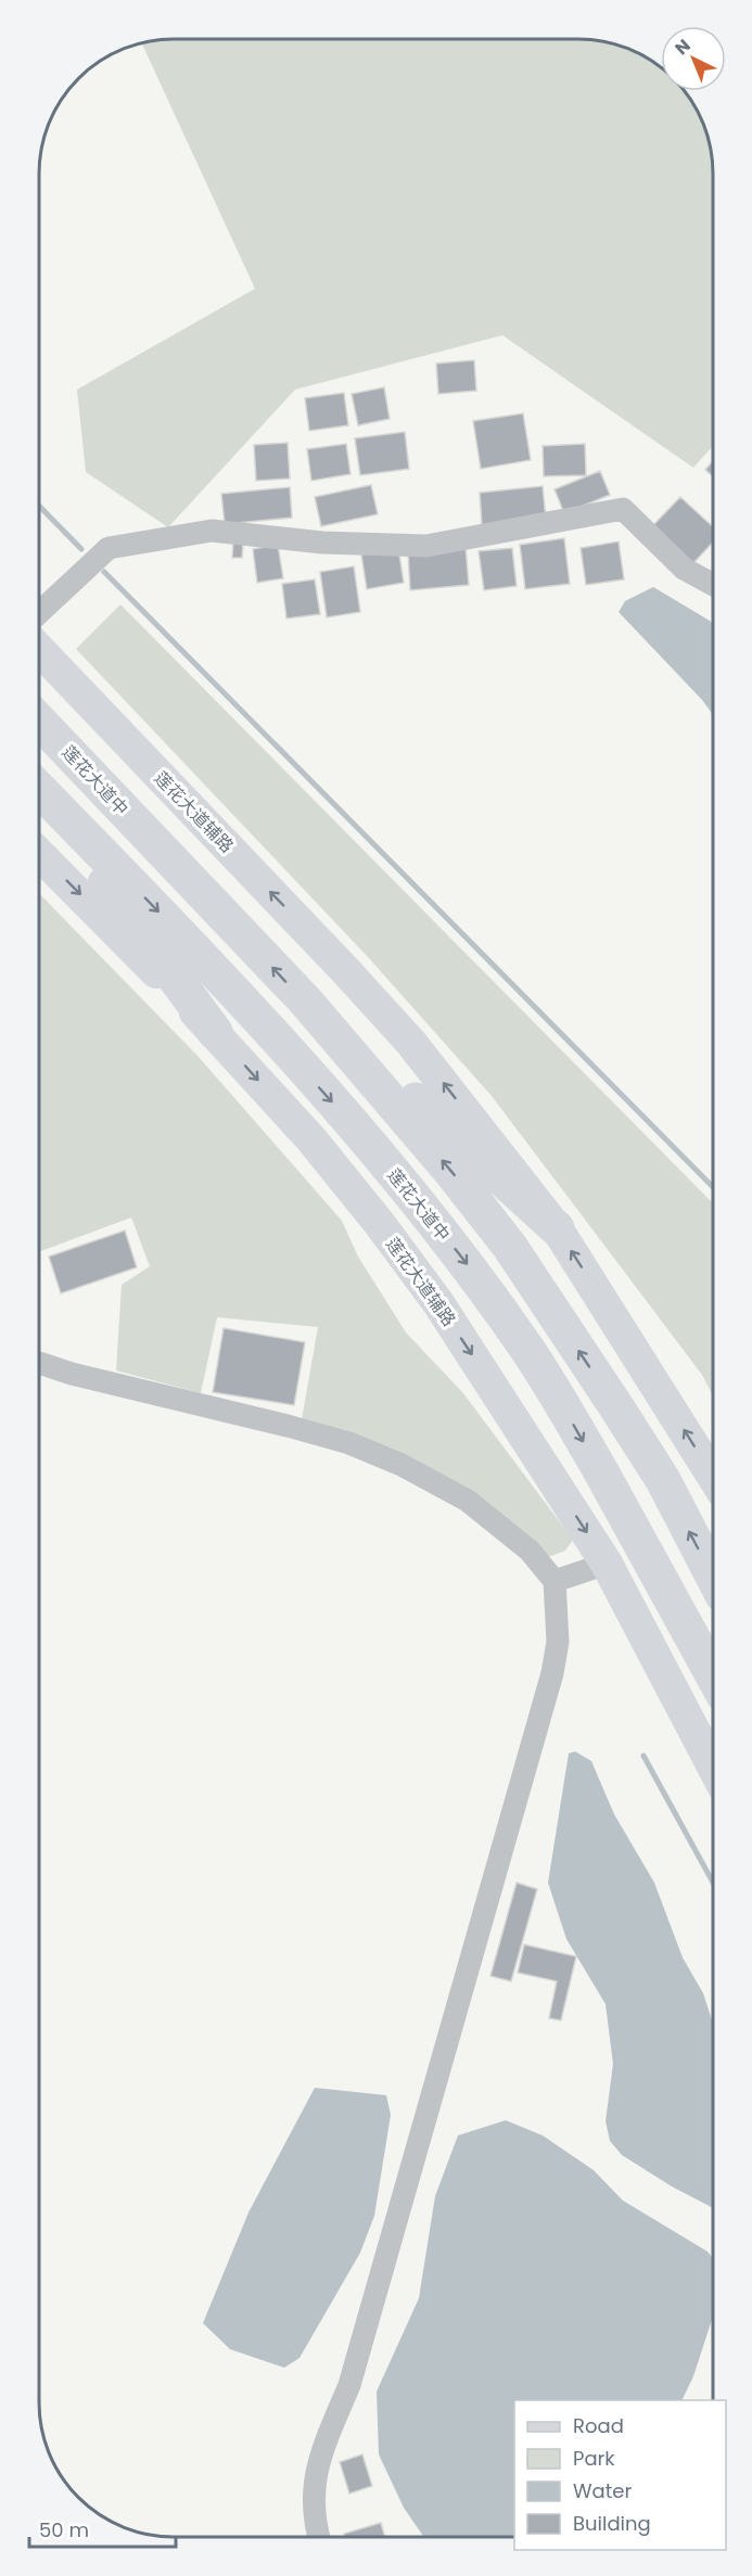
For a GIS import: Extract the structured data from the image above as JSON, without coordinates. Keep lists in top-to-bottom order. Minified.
{"streets":{"main road":["莲花大道中"],"street":["莲花大道辅路"]},"legend":["Road","Park","Water","Building"],"scale_bar":"50 m","north":"top left"}
